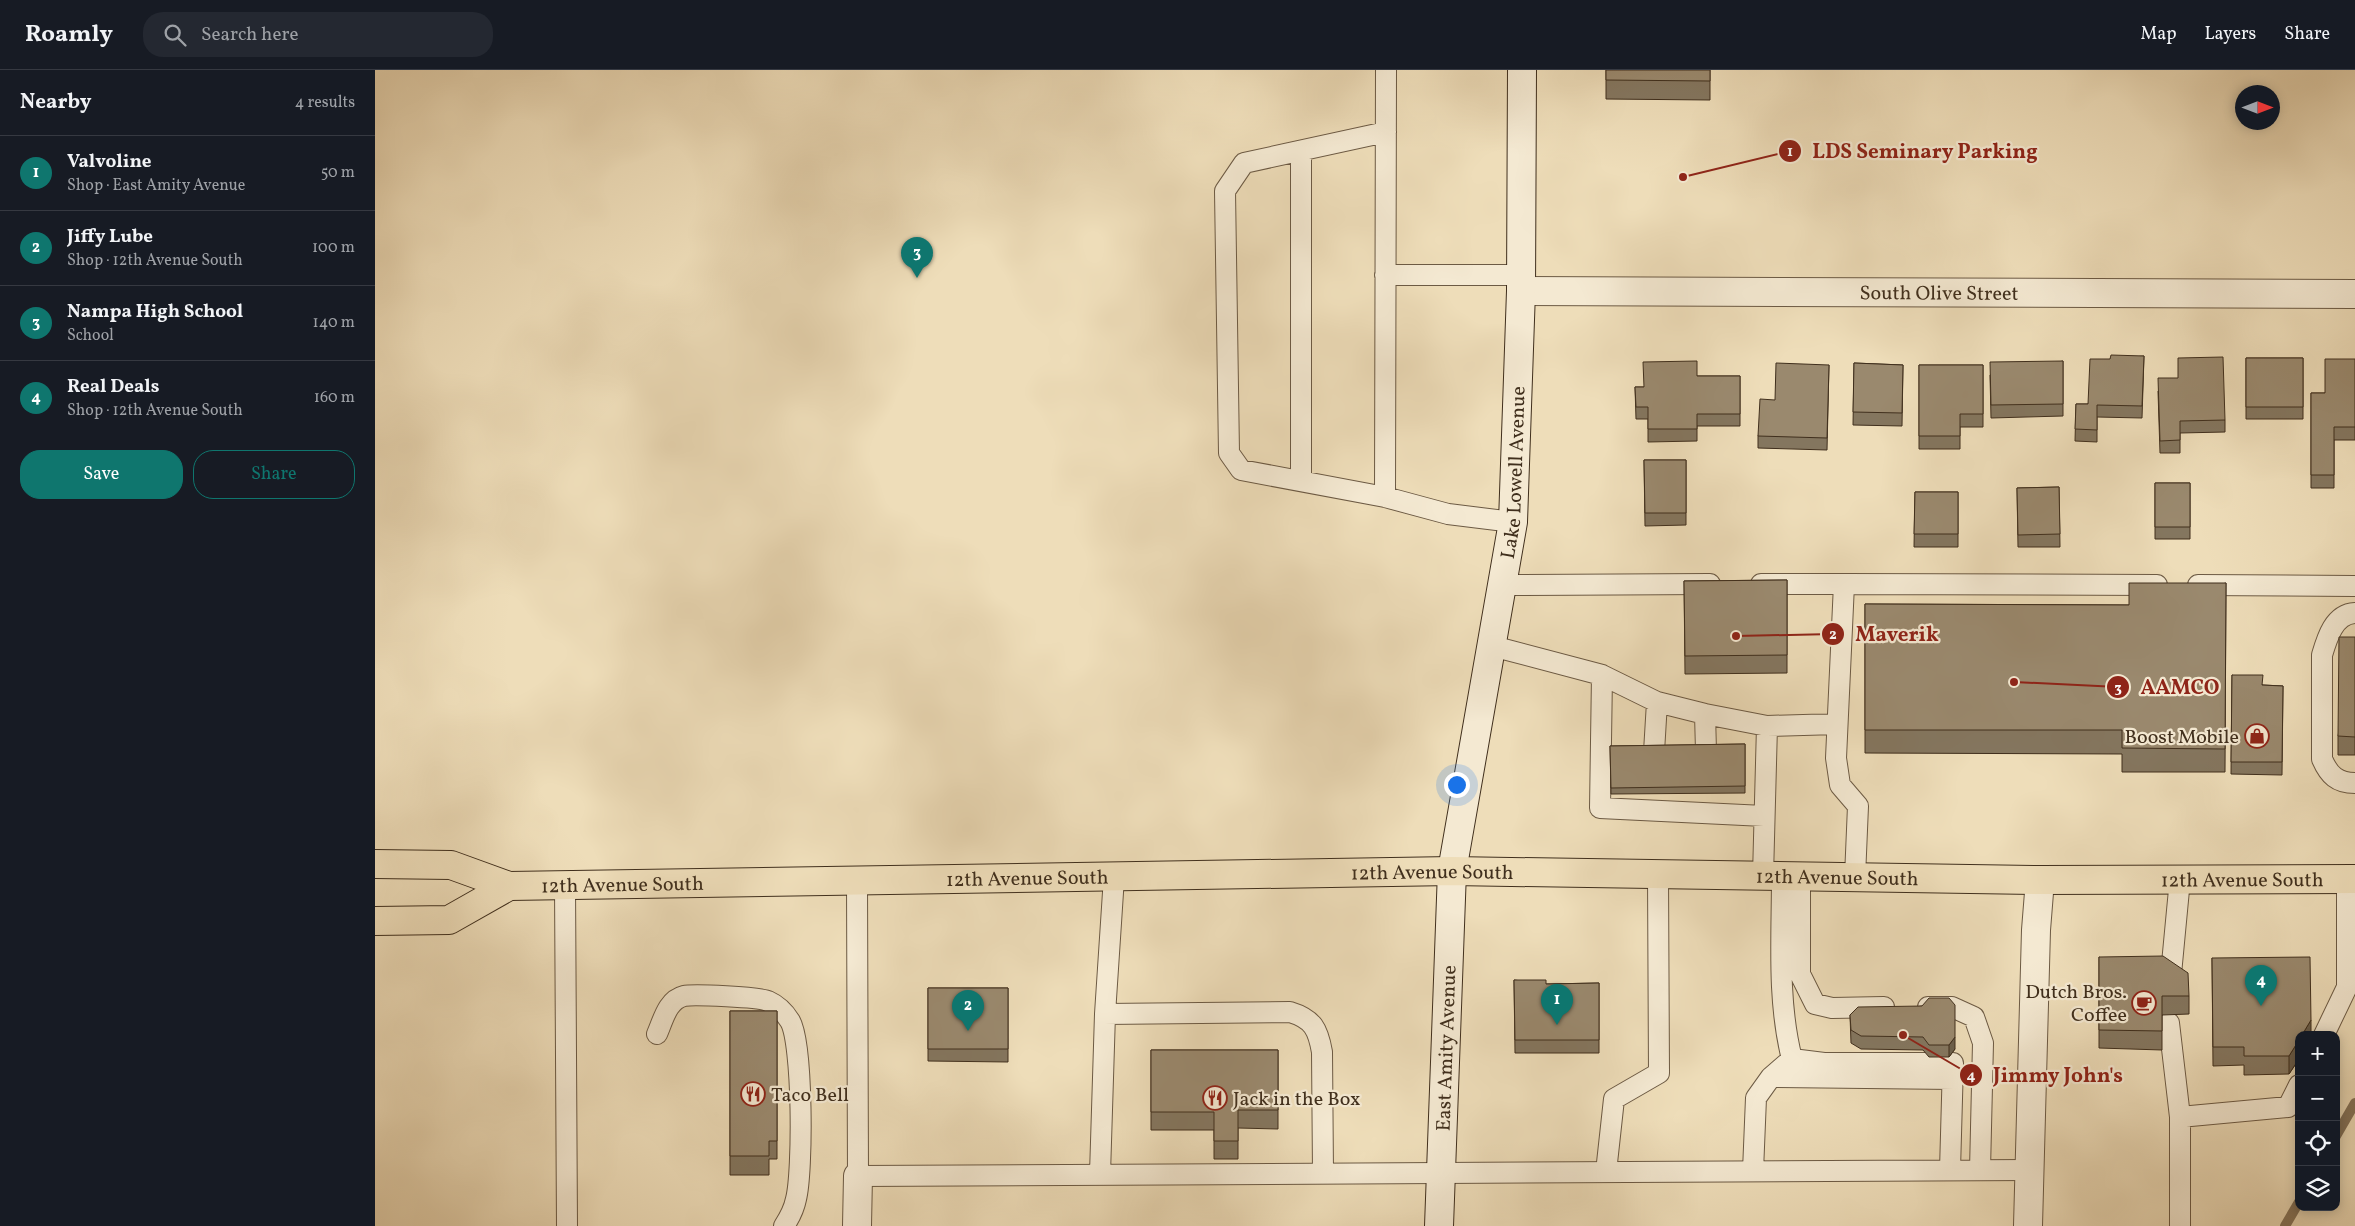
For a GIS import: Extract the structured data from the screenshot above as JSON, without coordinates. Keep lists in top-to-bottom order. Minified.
{"streets":{"main road":["12th Avenue South"],"street":["South Olive Street","Lake Lowell Avenue","East Amity Avenue"]},"crossings":[["South Olive Street","Lake Lowell Avenue"],["Lake Lowell Avenue","12th Avenue South"],["Lake Lowell Avenue","East Amity Avenue"],["12th Avenue South","East Amity Avenue"]],"places":{"other":["LDS Seminary Parking","Maverik","AAMCO","Jimmy John's"],"shop":["Boost Mobile"],"cafe":["Dutch Bros. Coffee"],"restaurant":["Taco Bell","Jack in the Box"]},"north":"right","page":{"header":"Roamly","search":"Search here","nav":["Map","Layers","Share"],"heading":["Nearby","4 results"],"list":[{"mark":"1","name":"Valvoline","note":"Shop · East Amity Avenue","value":"50 m"},{"mark":"2","name":"Jiffy Lube","note":"Shop · 12th Avenue South","value":"100 m"},{"mark":"3","name":"Nampa High School","note":"School","value":"140 m"},{"mark":"4","name":"Real Deals","note":"Shop · 12th Avenue South","value":"160 m"}],"pins":["3","4","1","2"],"buttons":["Save","Share"],"map_buttons":["+","−"]}}
